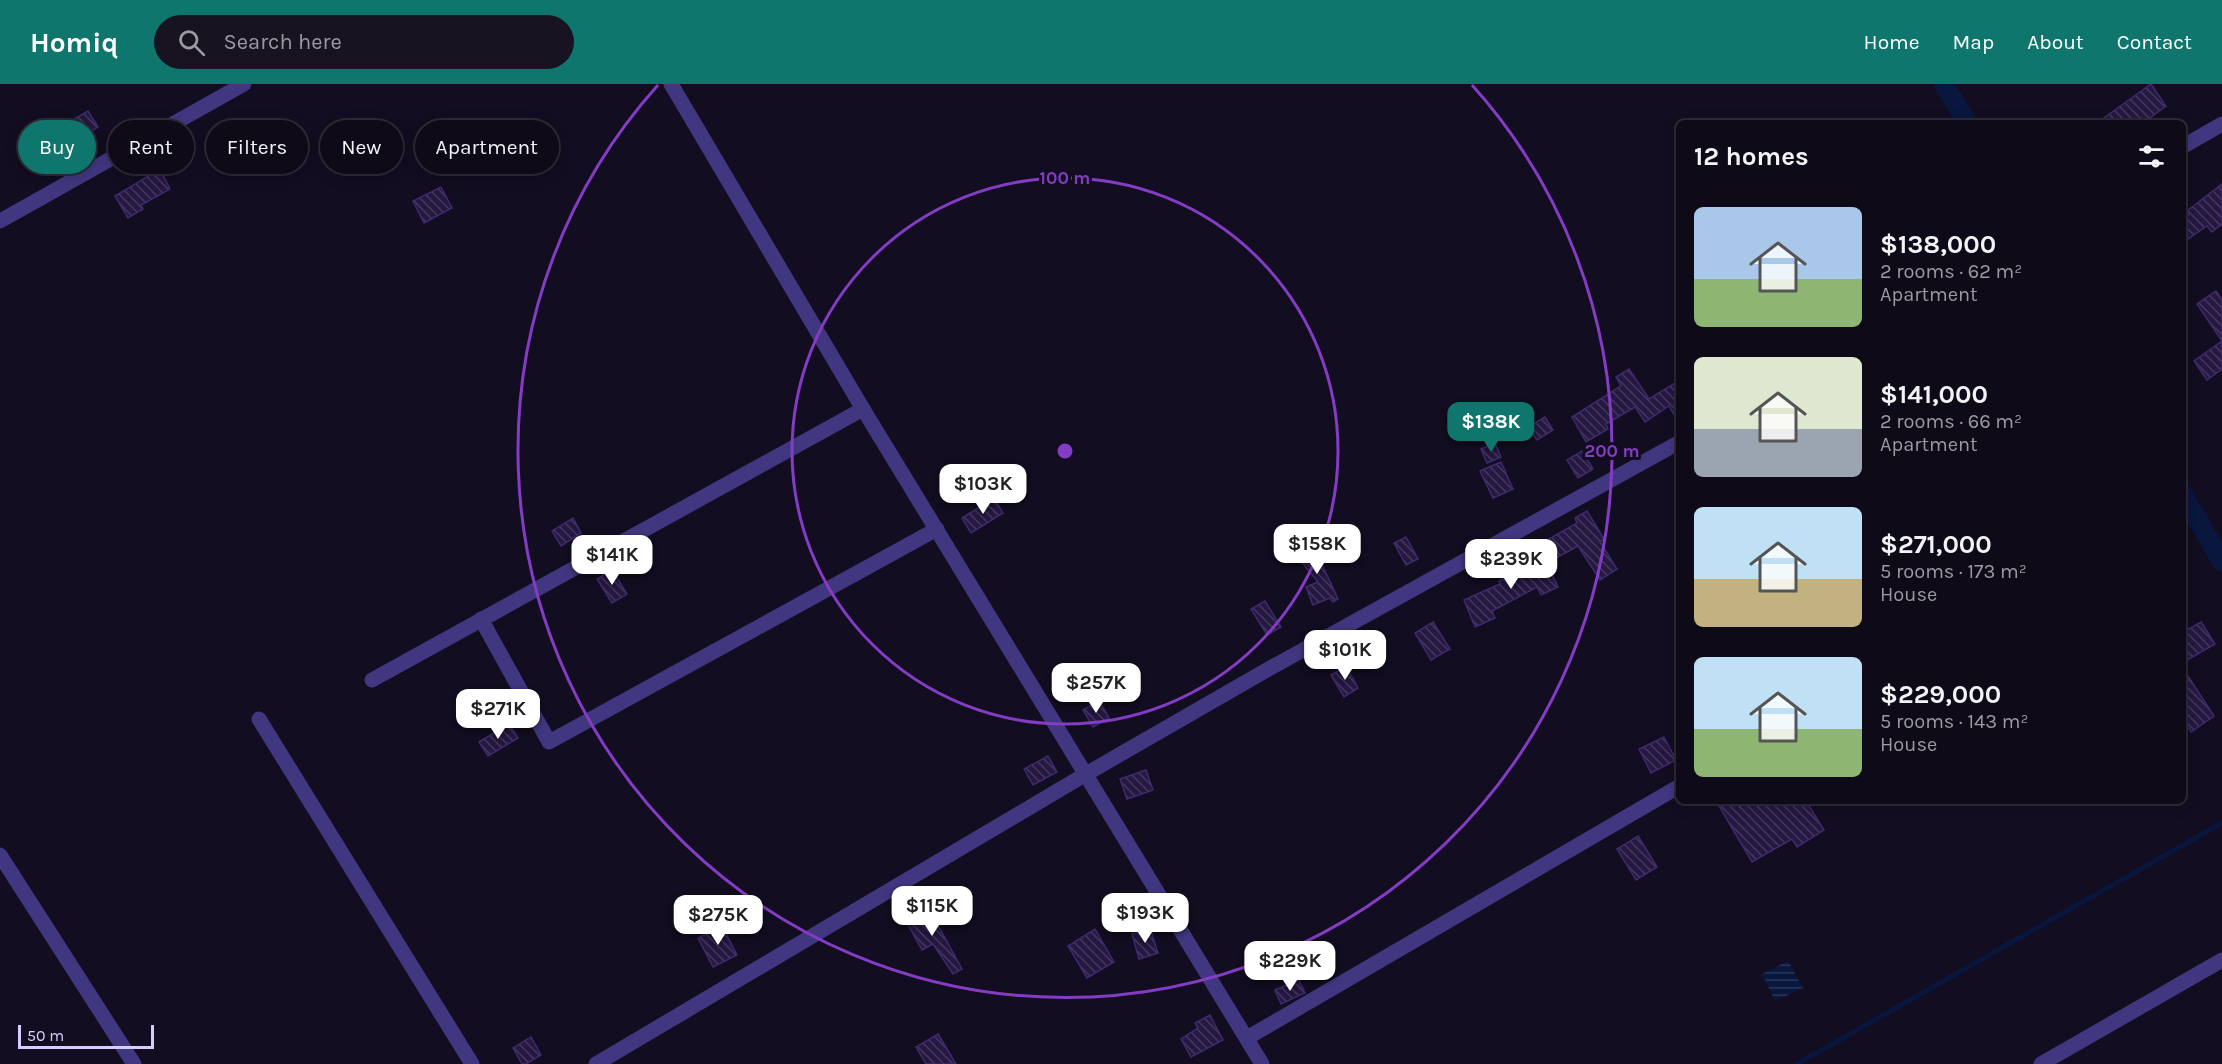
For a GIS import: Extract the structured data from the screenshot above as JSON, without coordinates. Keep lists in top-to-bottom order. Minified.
{"scale_bar":"50 m","page":{"header":"Homiq","search":"Search here","nav":["Home","Map","About","Contact"],"chip":["Buy","Rent","Filters","New","Apartment"],"heading":"12 homes","list":[{"name":"$138,000","note":"2 rooms · 62 m² · Apartment"},{"name":"$141,000","note":"2 rooms · 66 m² · Apartment"},{"name":"$271,000","note":"5 rooms · 173 m² · House"},{"name":"$229,000","note":"5 rooms · 143 m² · House"}],"price":["$138K","$103K","$158K","$141K","$239K","$101K","$257K","$271K","$115K","$193K","$275K","$229K"],"scale":"50 m"},"rings":["100 m","200 m"]}
